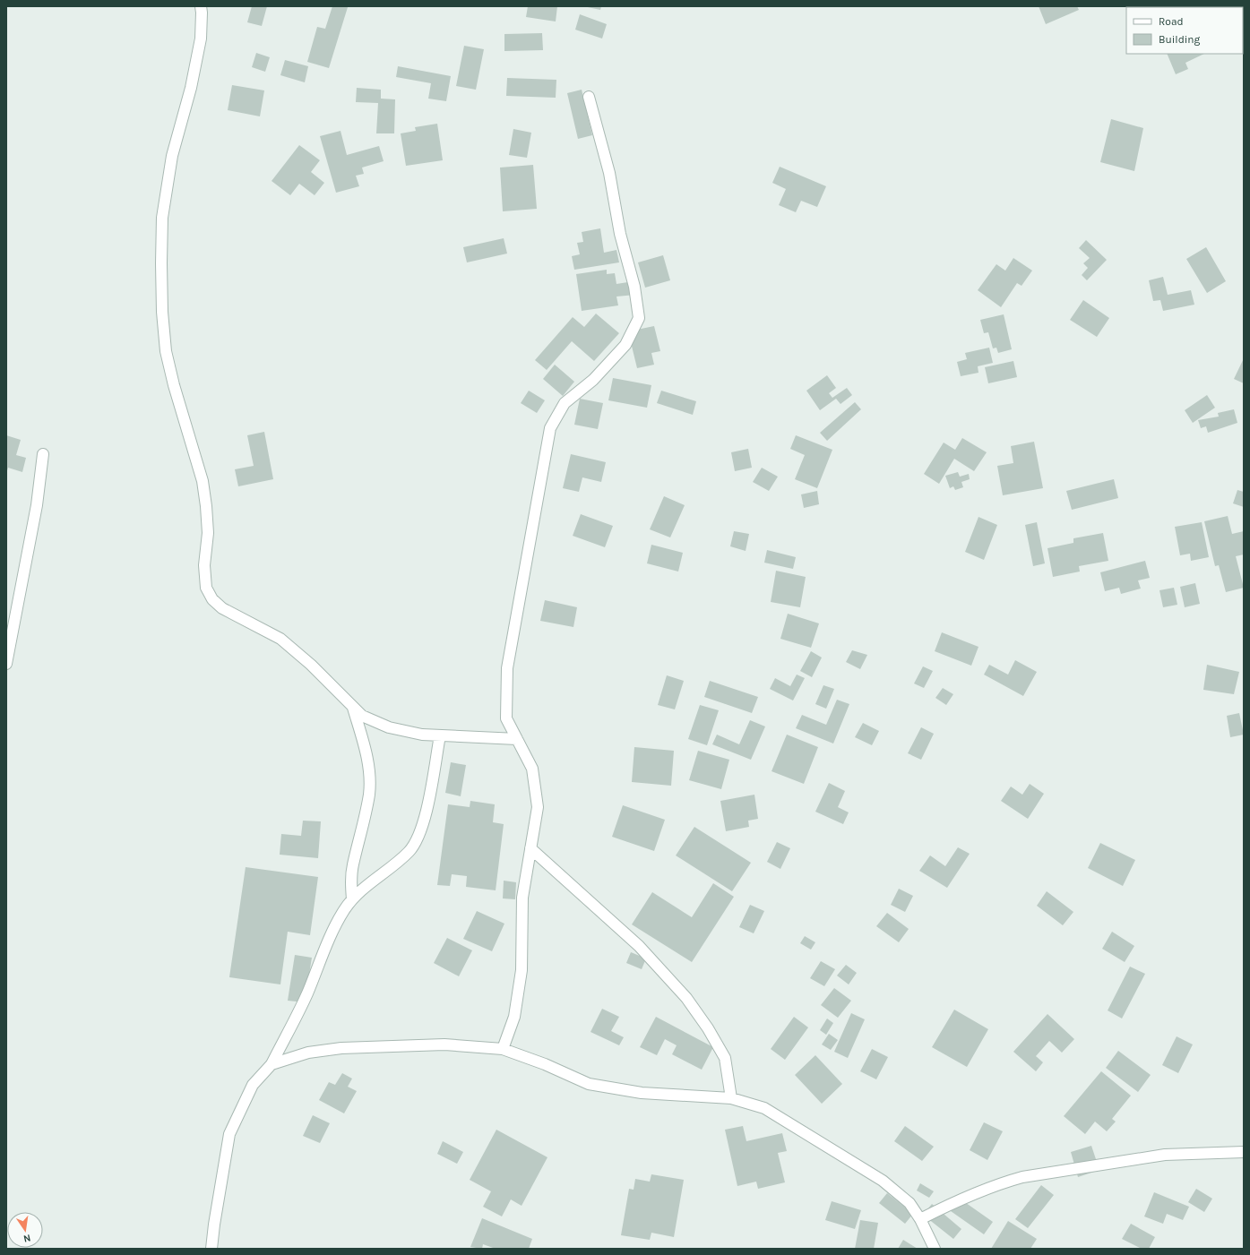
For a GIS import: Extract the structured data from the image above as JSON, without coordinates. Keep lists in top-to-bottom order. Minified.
{"legend":["Road","Building"],"north":"bottom"}
